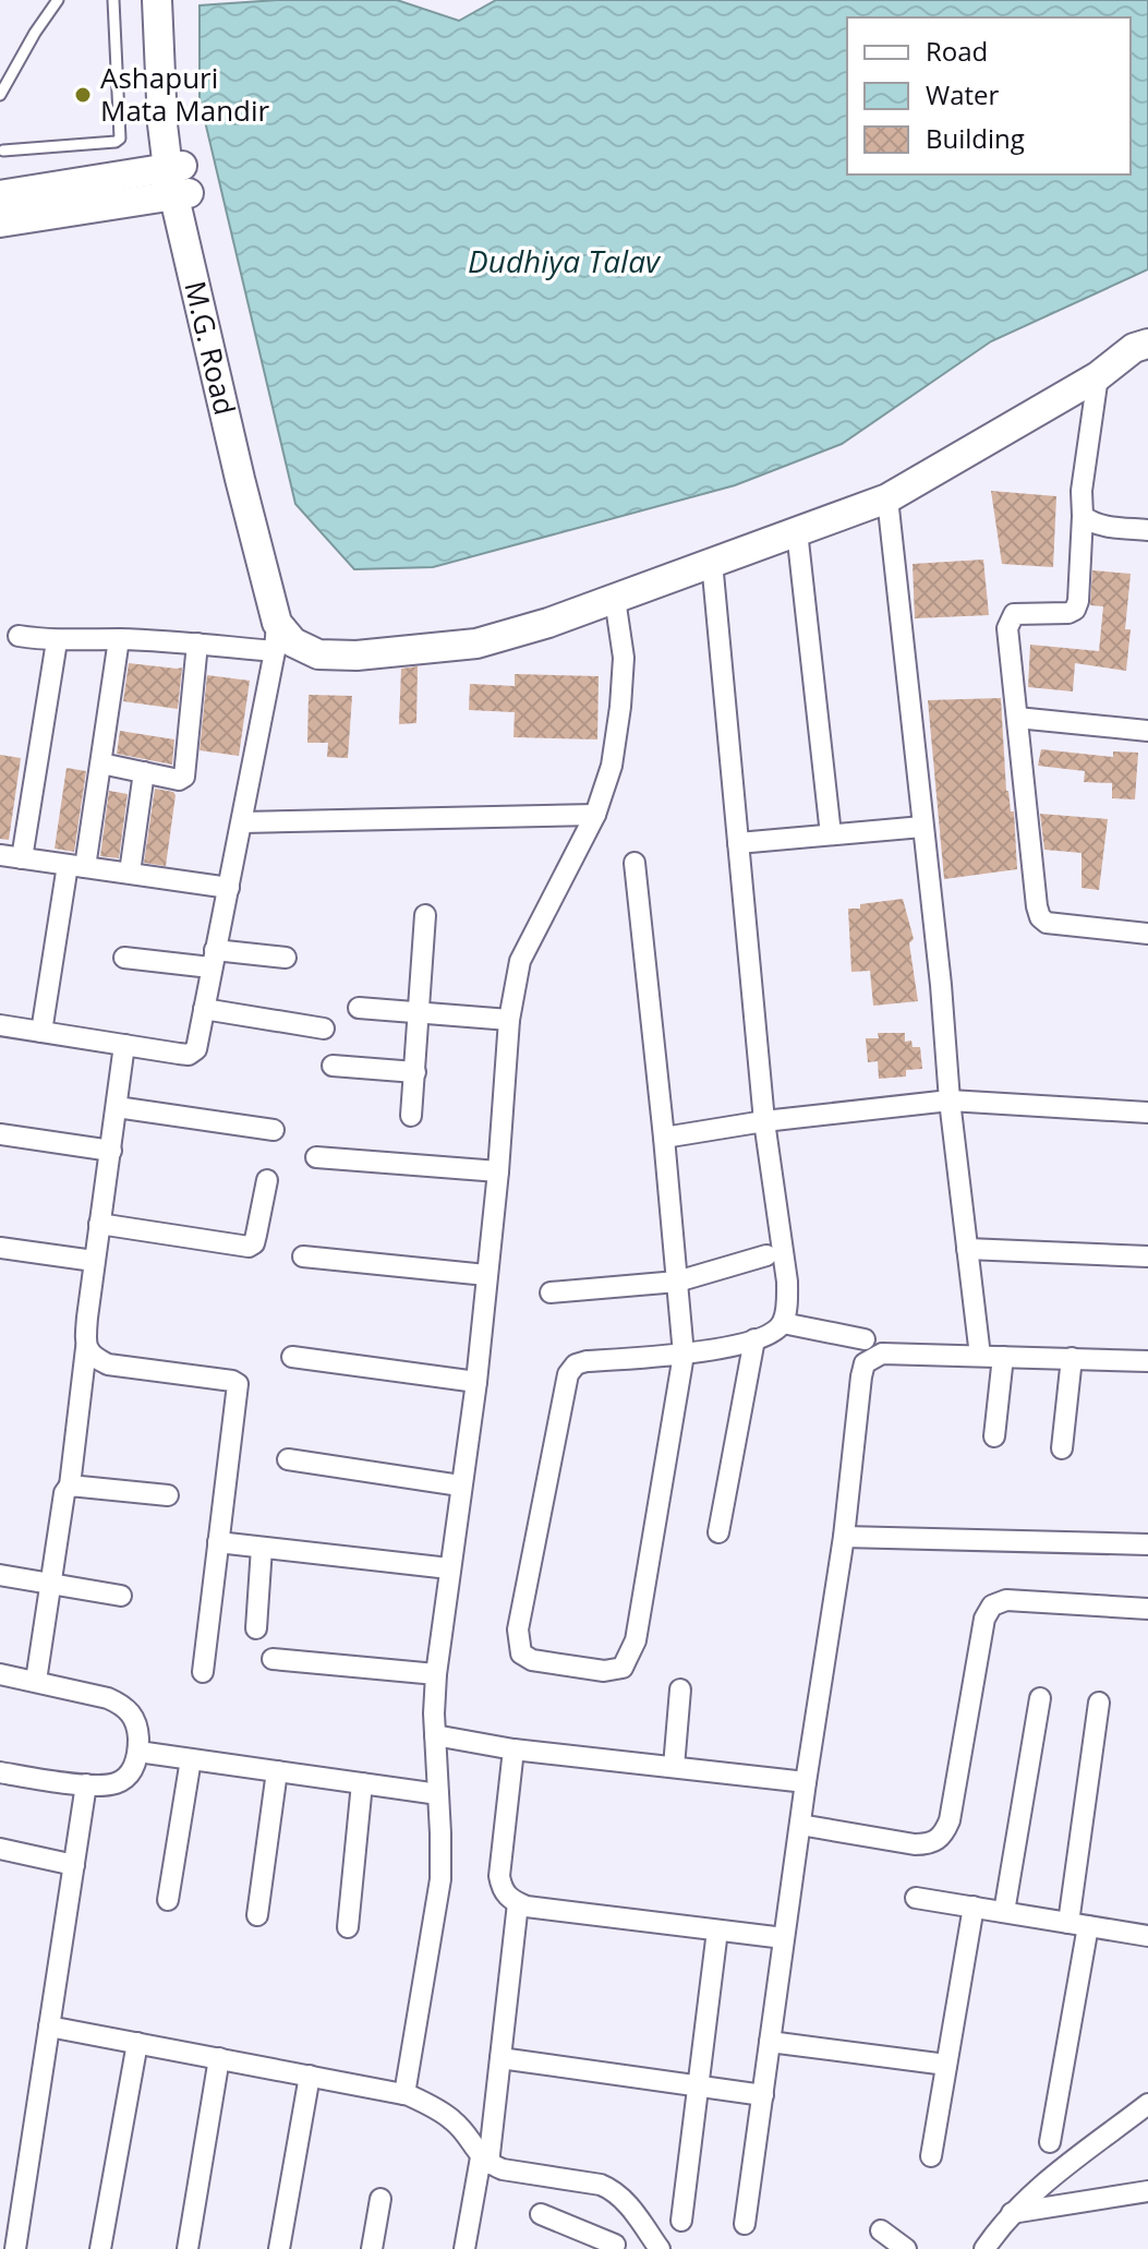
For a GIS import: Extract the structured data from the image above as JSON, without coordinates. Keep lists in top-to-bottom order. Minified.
{"streets":{"main road":["M.G. Road"]},"water":["Dudhiya Talav"],"places":["Ashapuri Mata Mandir"],"legend":["Road","Water","Building"]}
